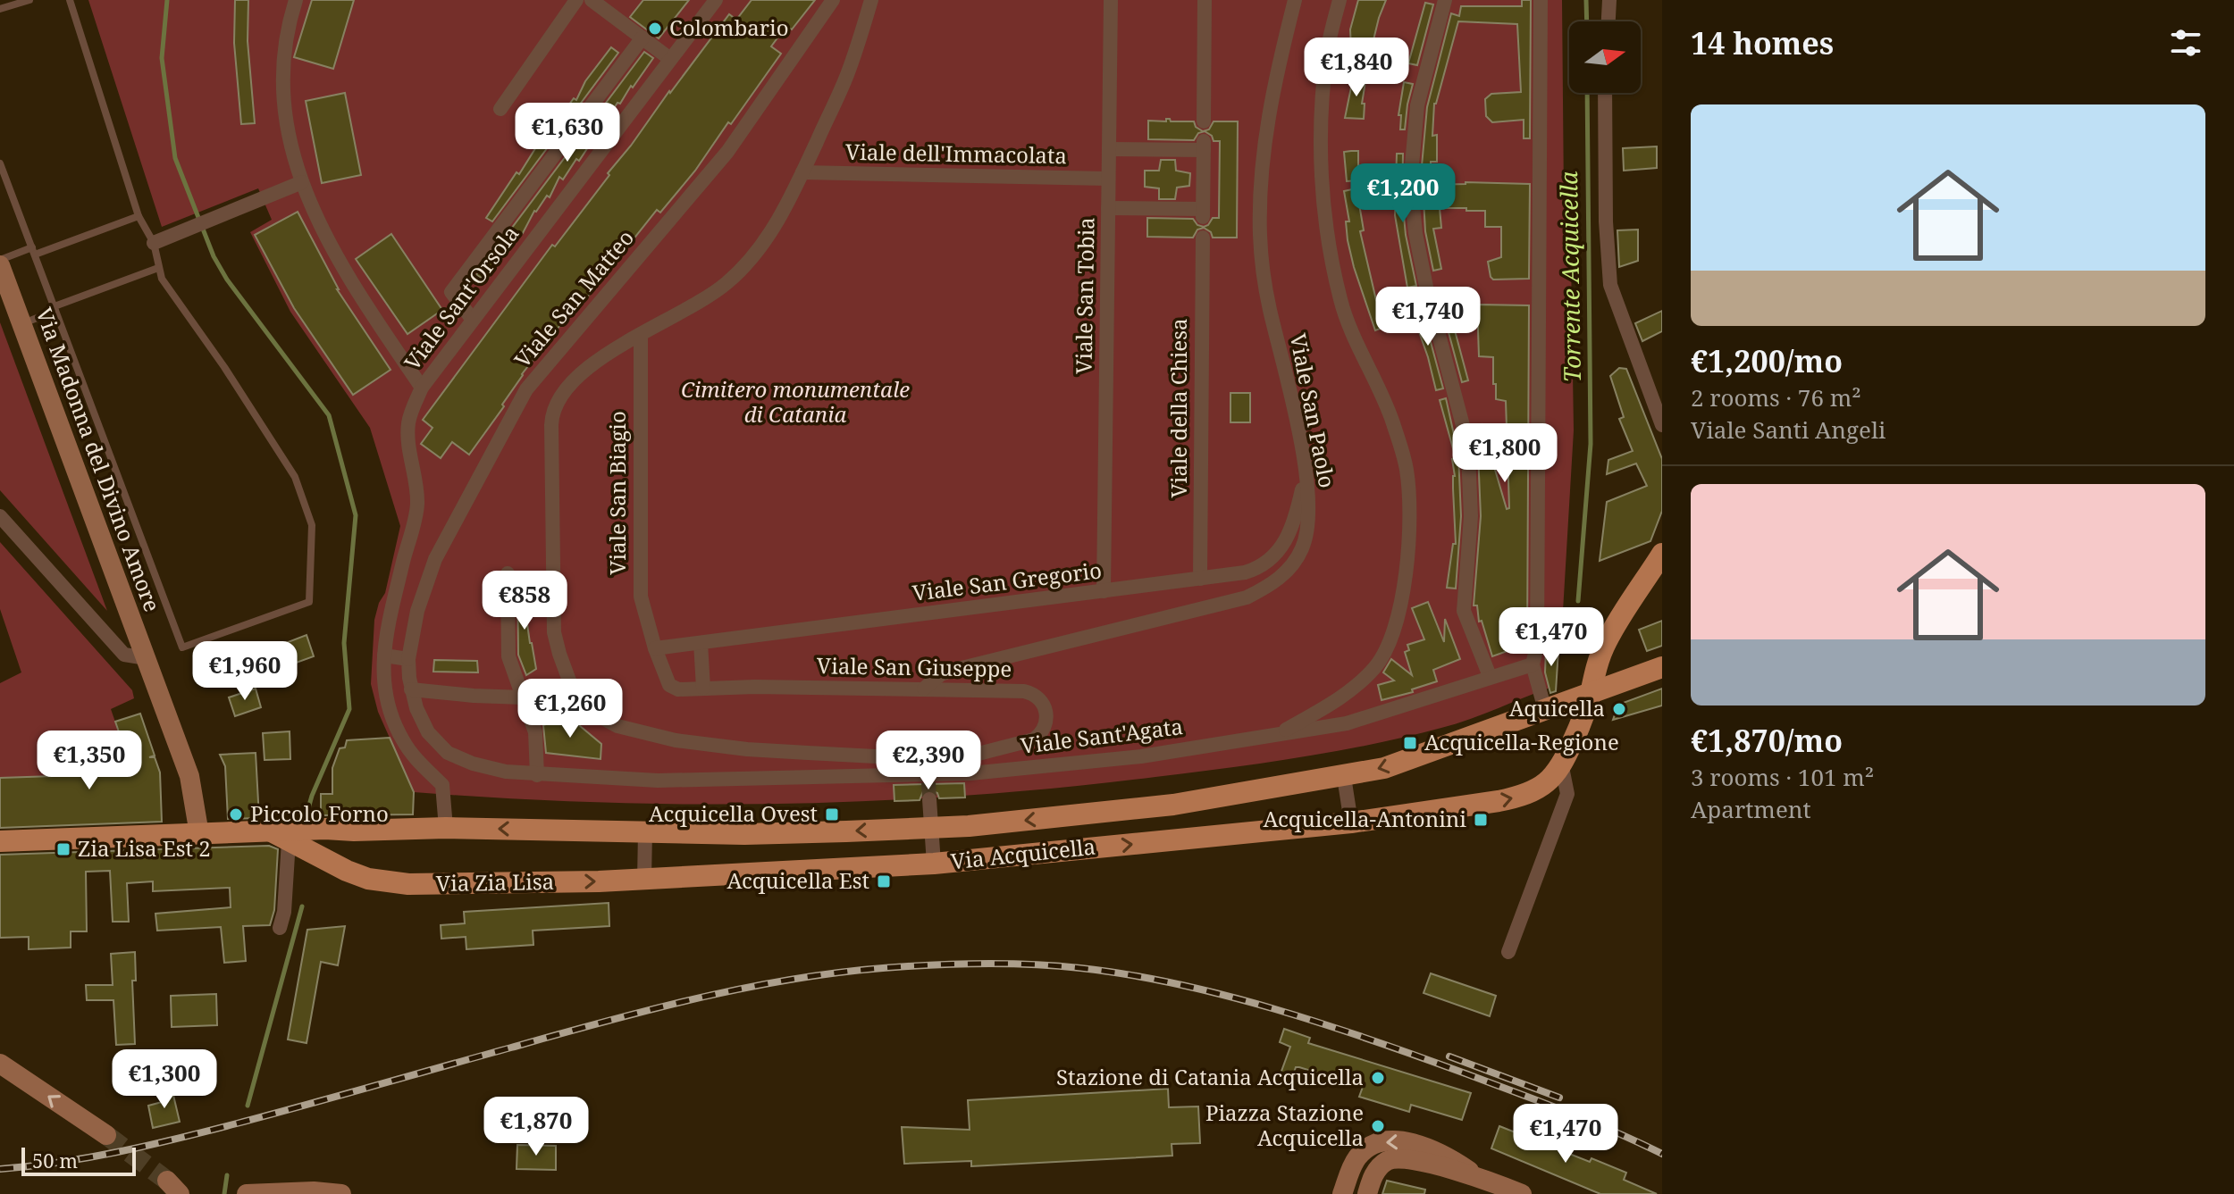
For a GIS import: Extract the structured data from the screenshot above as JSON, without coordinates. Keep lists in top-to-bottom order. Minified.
{"streets":{"main road":["Via Madonna del Divino Amore","Via Acquicella","Via Zia Lisa"],"street":["Viale dell'Immacolata","Viale San Tobia","Viale Sant'Orsola","Viale San Matteo","Viale della Chiesa","Viale San Paolo","Viale San Biagio","Viale San Gregorio","Viale San Giuseppe","Viale Sant'Agata"]},"crossings":[["Viale dell'Immacolata","Viale San Tobia"],["Viale San Tobia","Viale San Gregorio"],["Viale Sant'Orsola","Via Zia Lisa"],["Viale San Matteo","Viale Sant'Agata"],["Viale della Chiesa","Viale San Gregorio"],["Viale San Paolo","Viale San Gregorio"],["Viale San Paolo","Viale San Giuseppe"],["Via Madonna del Divino Amore","Via Zia Lisa"],["Viale San Biagio","Viale San Gregorio"],["Viale San Biagio","Viale San Giuseppe"],["Viale San Gregorio","Viale San Giuseppe"],["Via Acquicella","Via Zia Lisa"]],"water":["Torrente Acquicella"],"parks":["Cimitero monumentale di Catania"],"places":{"other":["Colombario","Aquicella","Piccolo Forno","Stazione di Catania Acquicella","Piazza Stazione Acquicella"],"transit":["Acquicella-Regione","Acquicella Ovest","Acquicella-Antonini","Zia Lisa Est 2","Acquicella Est"]},"scale_bar":"50 m","north":"right","page":{"heading":"14 homes","price":["€1,840","€1,630","€1,200","€1,740","€1,800","€858","€1,470","€1,960","€1,260","€1,350","€2,390","€1,300","€1,870","€1,470"],"list":[{"name":"€1,200/mo","note":"2 rooms · 76 m² · Viale Santi Angeli"},{"name":"€1,870/mo","note":"3 rooms · 101 m² · Apartment"}],"scale":"50 m"}}
